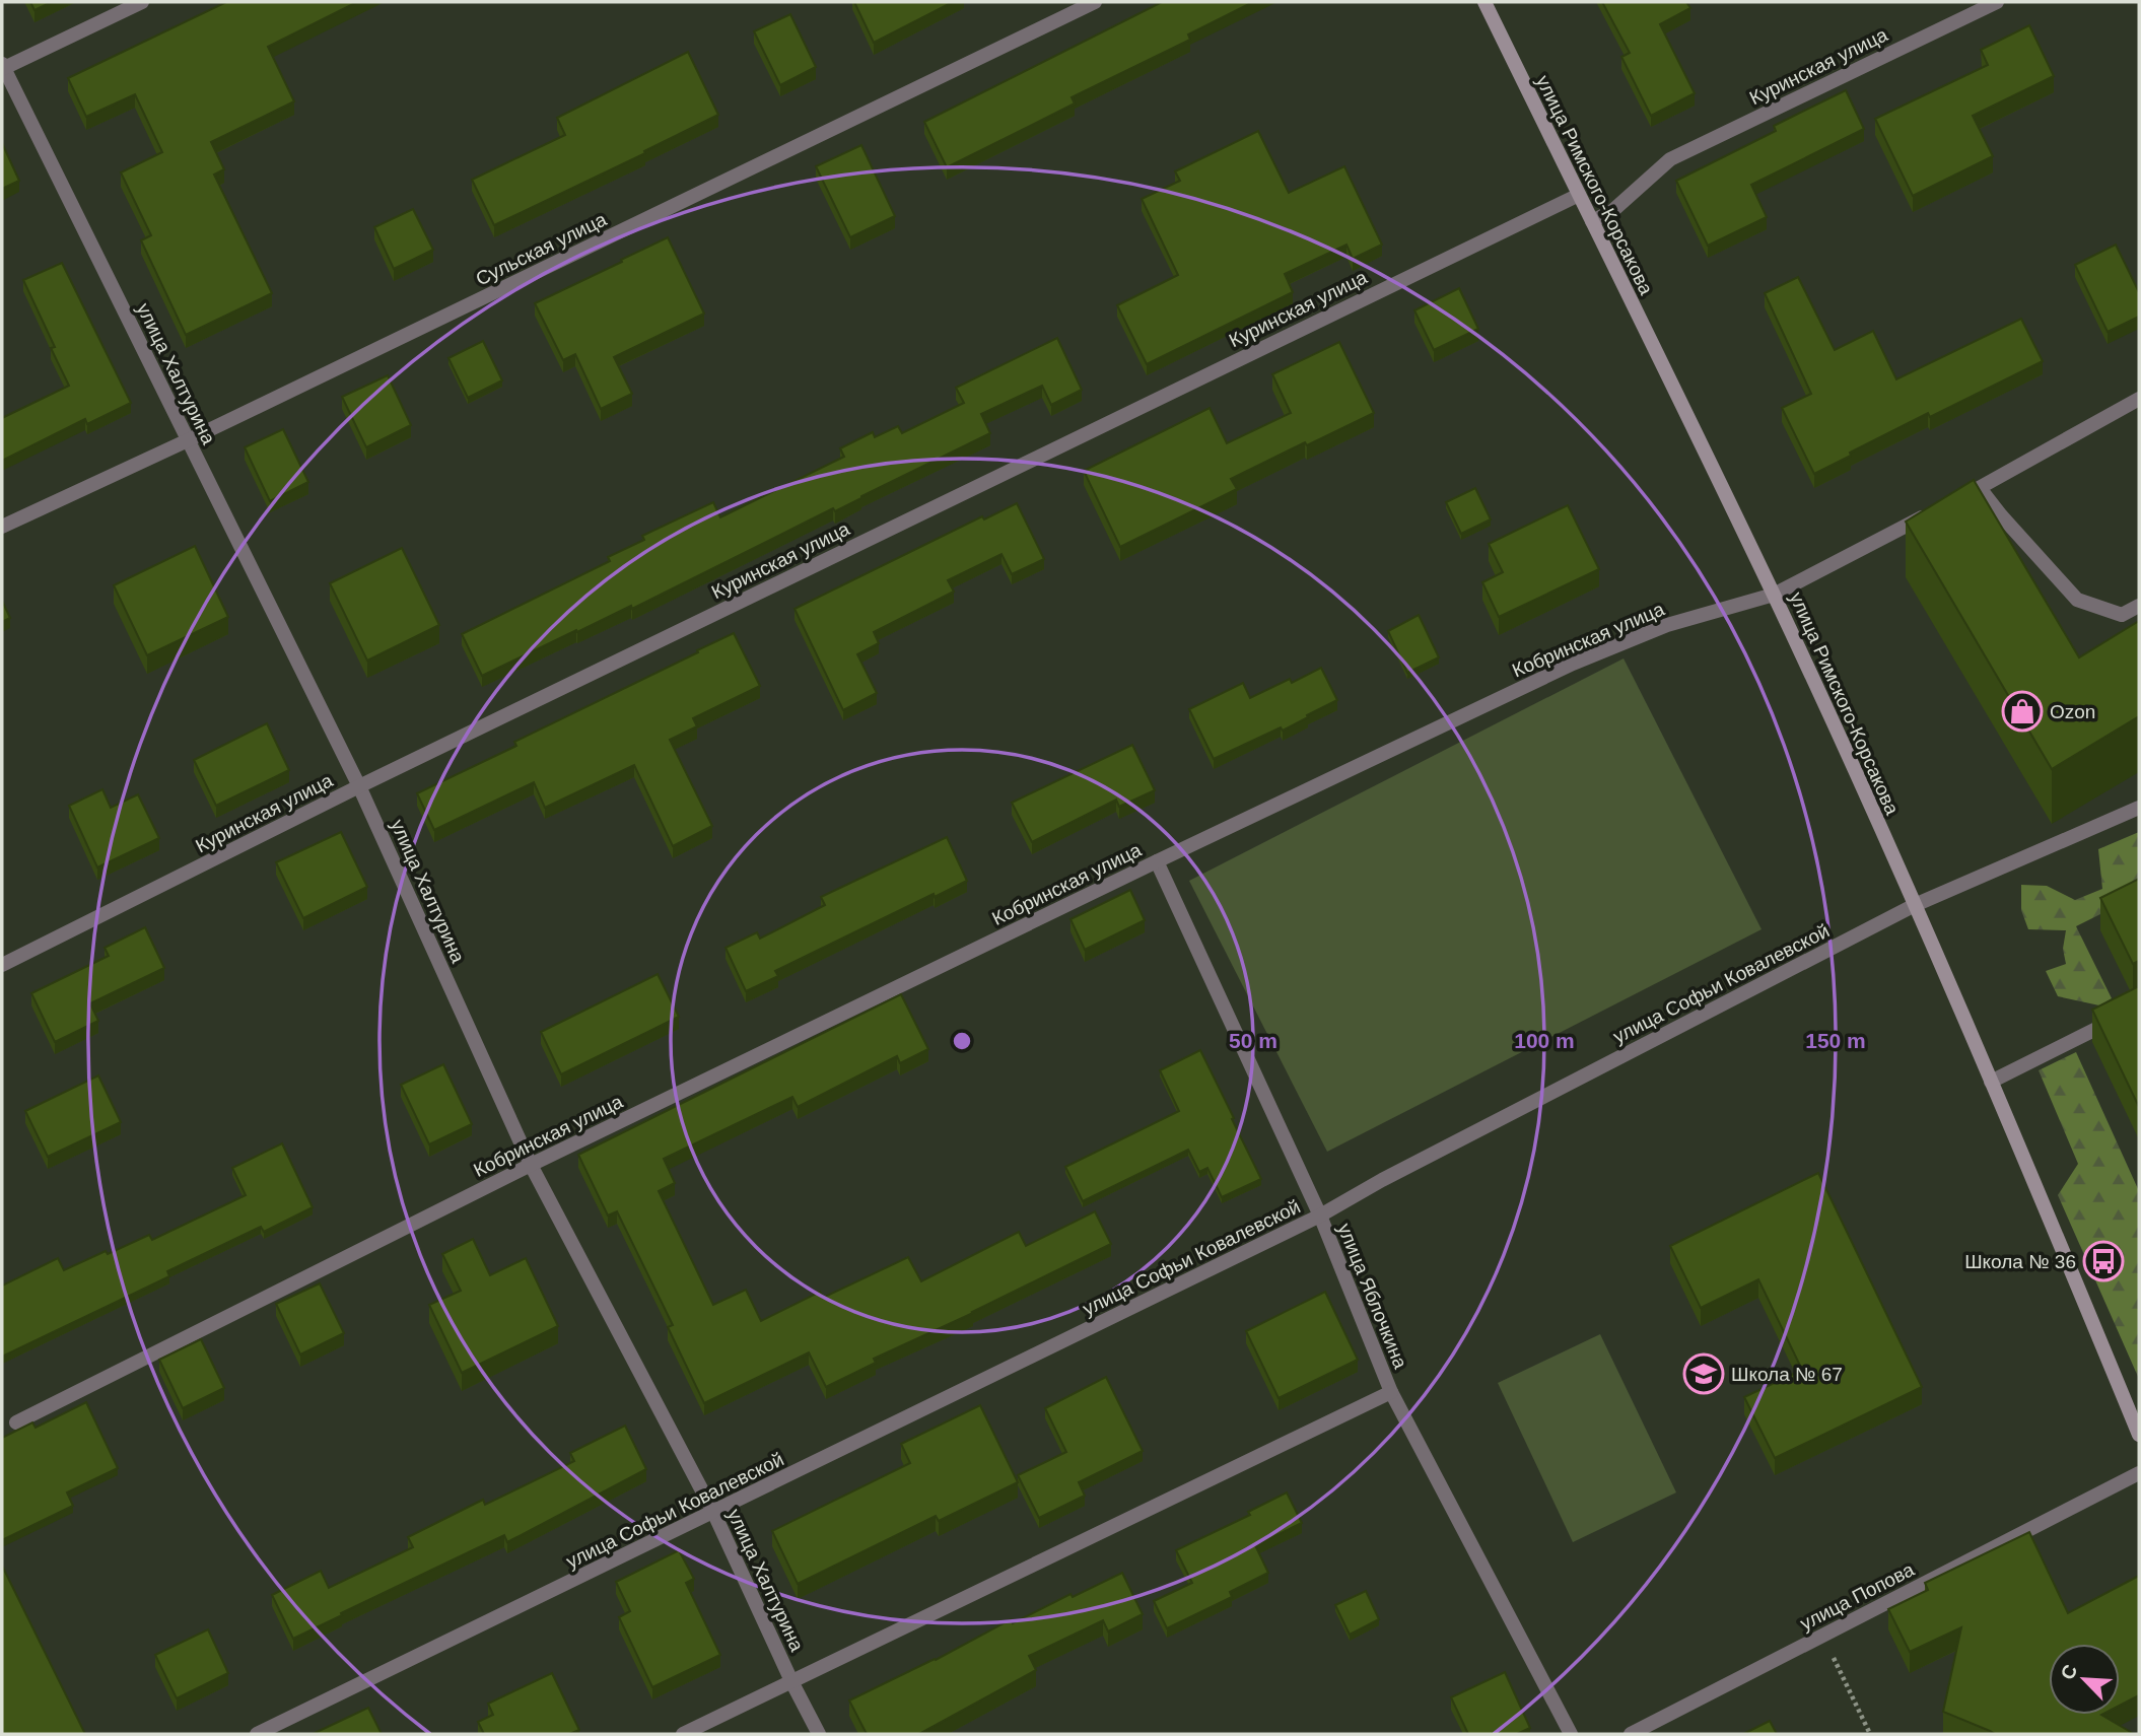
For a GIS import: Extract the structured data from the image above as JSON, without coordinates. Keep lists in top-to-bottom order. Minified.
{"streets":{"main road":["улица Римского-Корсакова"],"street":["Куринская улица","Сульская улица","улица Халтурина","Кобринская улица","улица Софьи Ковалевской","улица Яблочкина","улица Попова"]},"crossings":[["Куринская улица","улица Римского-Корсакова"],["Куринская улица","улица Халтурина"],["улица Римского-Корсакова","Кобринская улица"],["улица Римского-Корсакова","улица Софьи Ковалевской"],["Сульская улица","улица Халтурина"],["улица Халтурина","Кобринская улица"],["улица Халтурина","улица Софьи Ковалевской"],["Кобринская улица","улица Яблочкина"],["улица Софьи Ковалевской","улица Яблочкина"]],"places":{"shop":["Ozon"],"bus stop":["Школа № 36"],"school or university":["Школа № 67"]},"north":"top left","rings":["50 m","100 m","150 m"]}
